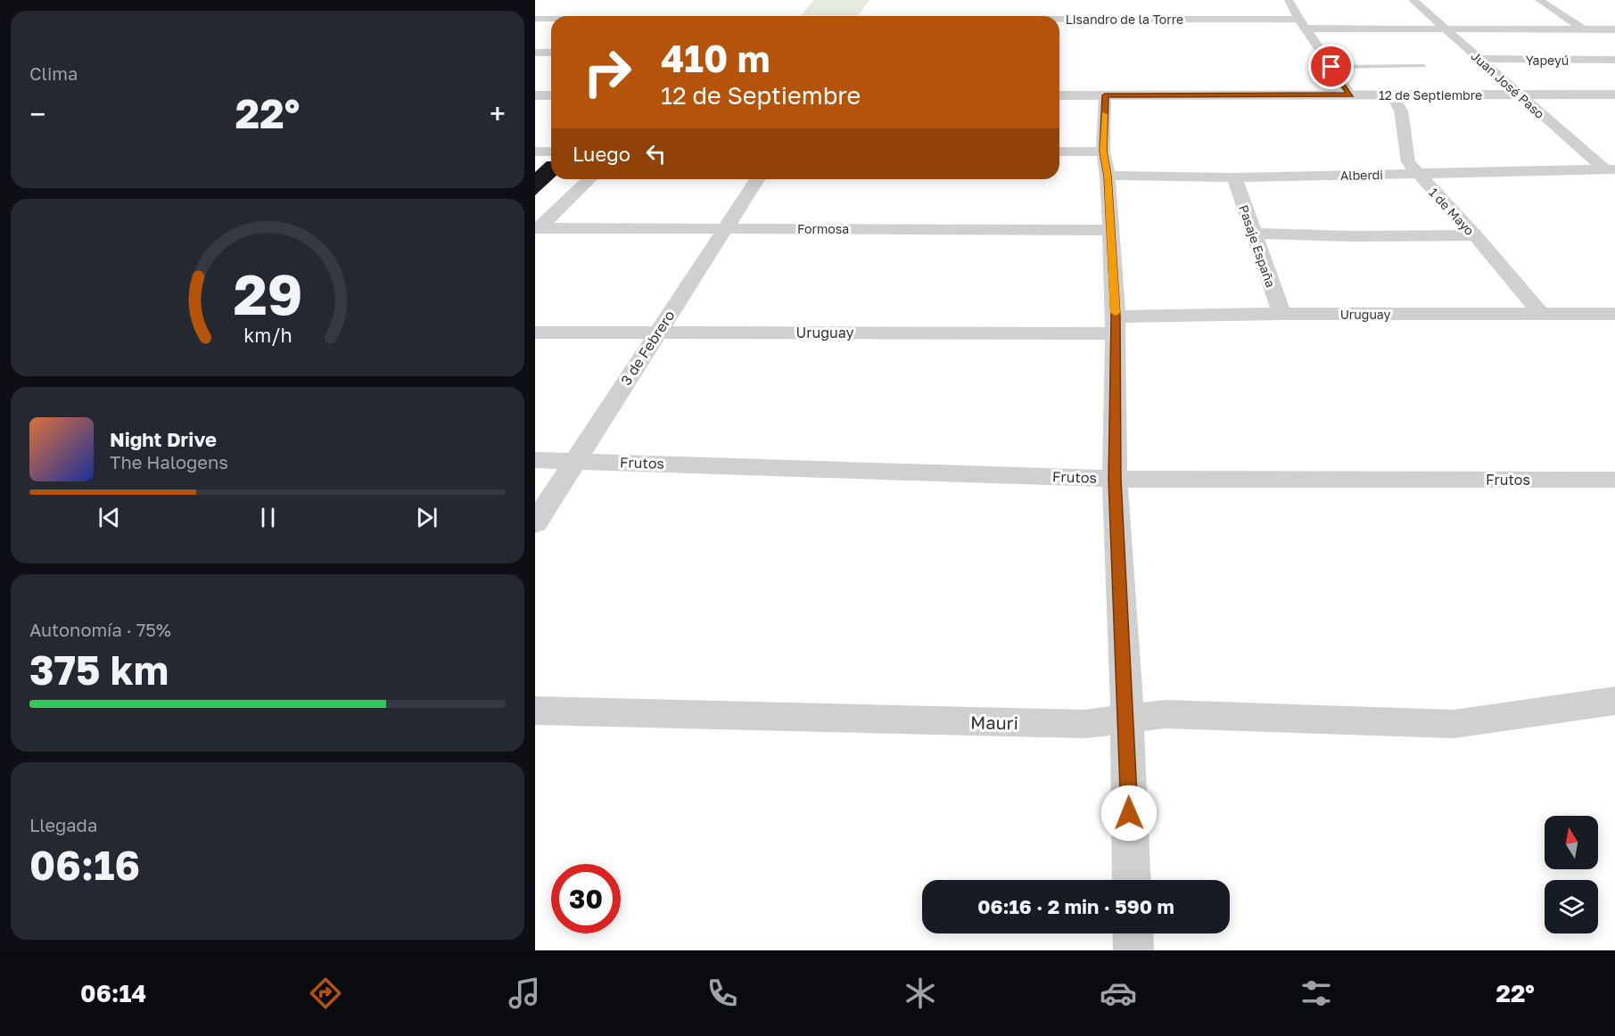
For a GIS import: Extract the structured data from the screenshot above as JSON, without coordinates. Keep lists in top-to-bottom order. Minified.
{"streets":{"street":["Lisandro de la Torre","Yapeyú","Juan José Paso","12 de Septiembre","Alberdi","1 de Mayo","Formosa","Pasaje España","Uruguay","3 de Febrero","Frutos","Mauri"]},"crossings":[["Lisandro de la Torre","Juan José Paso"],["Yapeyú","Juan José Paso"],["Juan José Paso","12 de Septiembre"],["Juan José Paso","Alberdi"],["12 de Septiembre","1 de Mayo"],["Alberdi","1 de Mayo"],["Alberdi","Pasaje España"],["1 de Mayo","Uruguay"],["Formosa","3 de Febrero"],["Pasaje España","Uruguay"],["Uruguay","3 de Febrero"],["3 de Febrero","Frutos"]],"north":"top","page":{"tile":["Clima",["Autonomía · 75%","375 km"],["Llegada","06:16"]],"turn":["410 m","12 de Septiembre"],"heat":["−","22°","+"],"then":"Luego","song":["Night Drive","The Halogens"],"limit":"30","trip":"06:16 · 2 min · 590 m","tabs":["06:14","22°"],"gauge":["29","km/h"]}}
